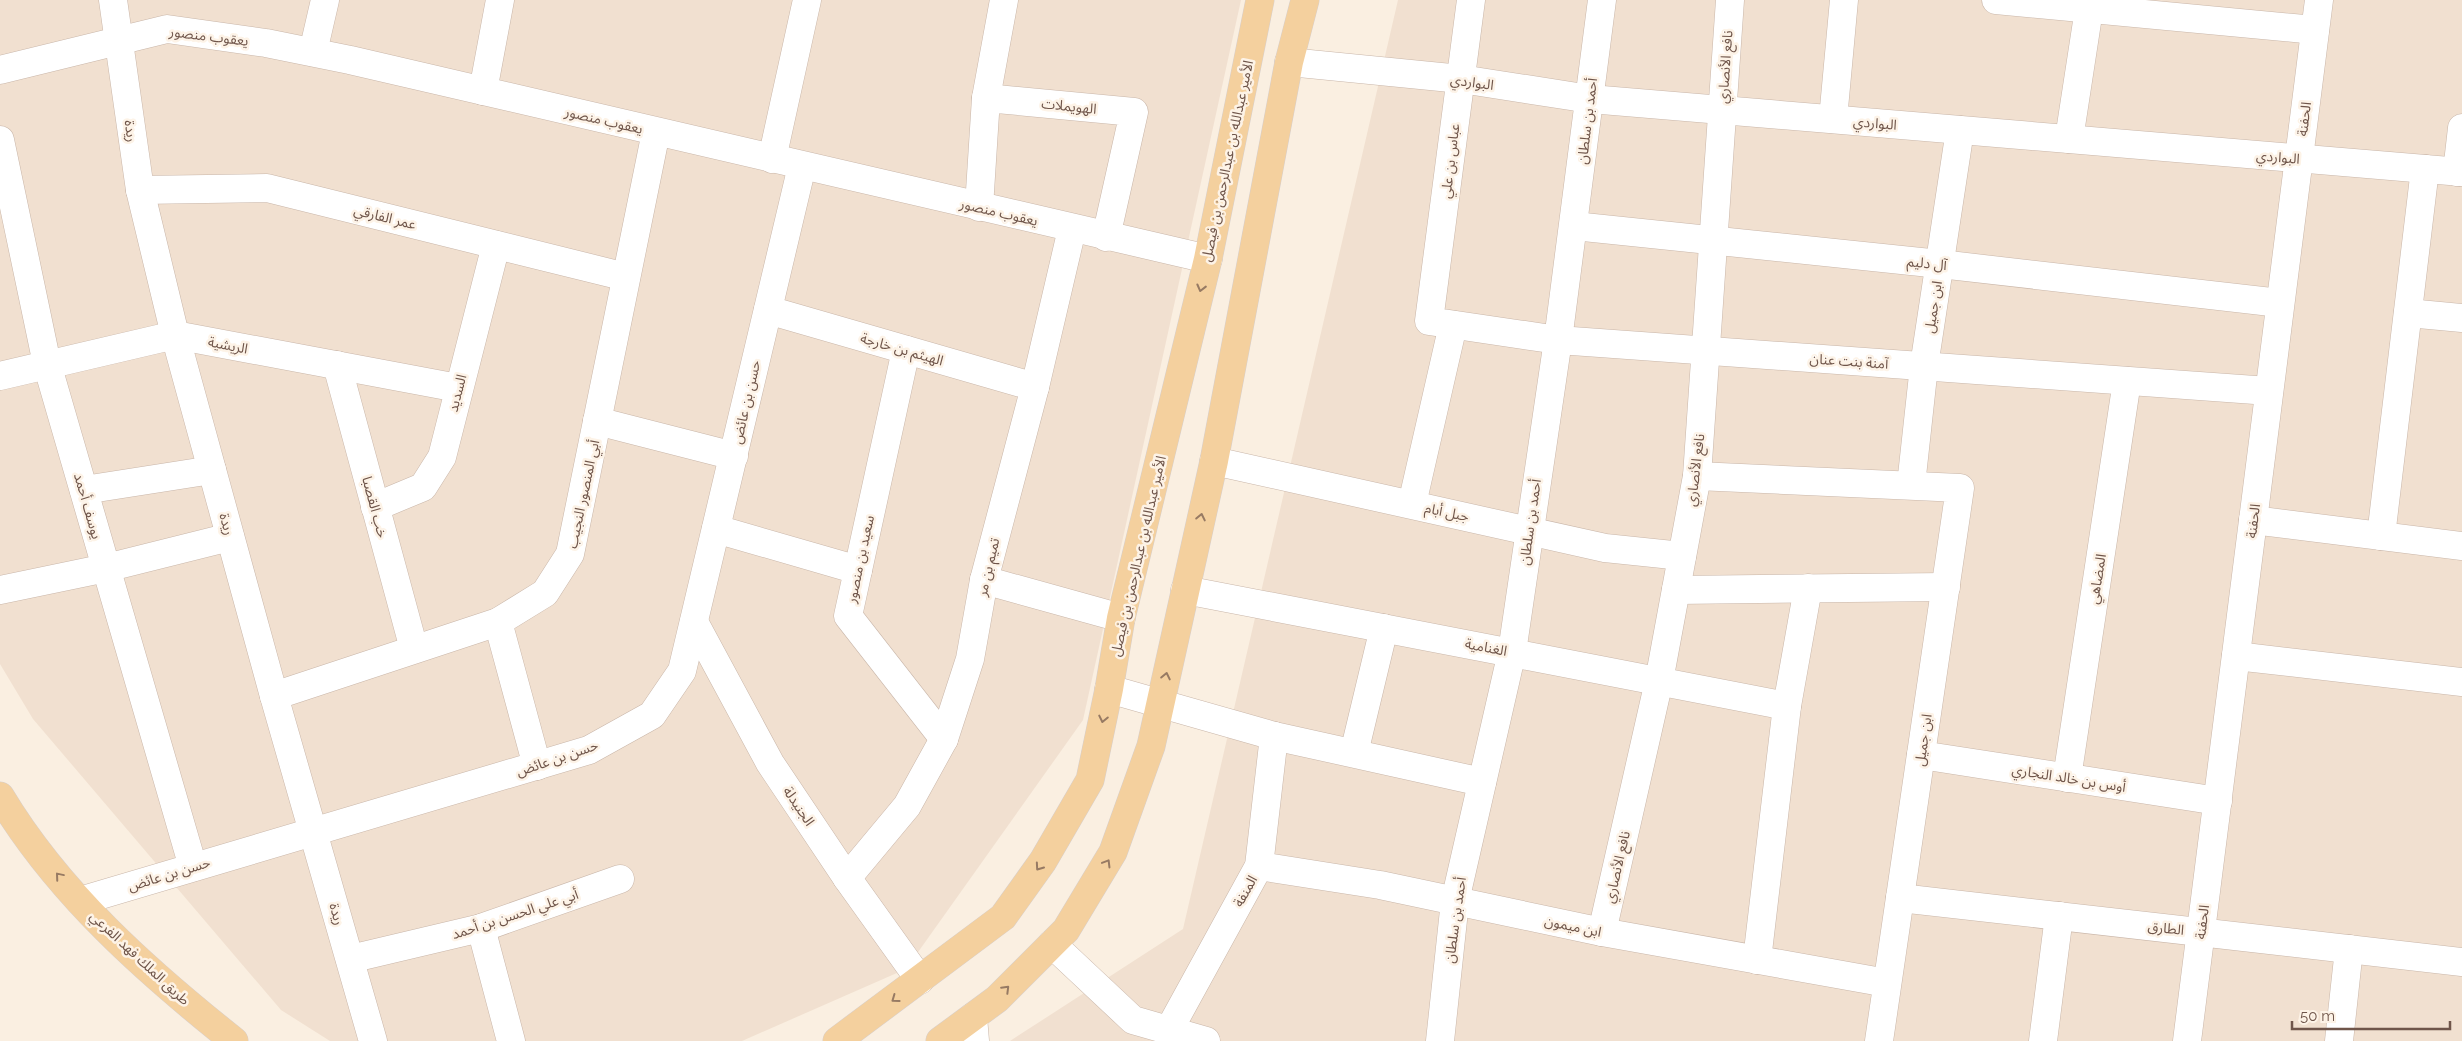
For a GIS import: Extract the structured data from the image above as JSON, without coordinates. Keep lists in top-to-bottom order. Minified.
{"streets":{"main road":["الأمير عبدالله بن عبدالرحمن بن فيصل","طريق الملك فهد الفرعي"],"street":["يعقوب منصور","نافع الأنصاري","البواردي","الهويملات","الحفنة","أحمد بن سلطان","ريدة","عباس بن علي","عمر الفارقي","آل دليم","ابن جميل","الريشية","الهيثم بن خارجة","آمنة بنت عنان","السديد","حسن بن عائض","أبي المنصور النجيب","يوسف أحمد","خب القصبا","جبل أبام","سعيد بن منصور","تميم بن مر","المضاهي","الغنامية","أوس بن خالد النجاري","الجنيدلة","المنفة","أبي علي الحسن بن أحمد","ابن ميمون","الطارق"]},"crossings":[["يعقوب منصور","الهويملات"],["يعقوب منصور","ريدة"],["يعقوب منصور","الأمير عبدالله بن عبدالرحمن بن فيصل"],["يعقوب منصور","حسن بن عائض"],["يعقوب منصور","أبي المنصور النجيب"],["يعقوب منصور","تميم بن مر"],["نافع الأنصاري","البواردي"],["نافع الأنصاري","آل دليم"],["نافع الأنصاري","ابن جميل"],["نافع الأنصاري","آمنة بنت عنان"],["نافع الأنصاري","جبل أبام"],["نافع الأنصاري","الغنامية"],["نافع الأنصاري","ابن ميمون"],["البواردي","الحفنة"],["البواردي","أحمد بن سلطان"],["البواردي","عباس بن علي"],["البواردي","ابن جميل"],["الحفنة","آل دليم"],["الحفنة","آمنة بنت عنان"],["الحفنة","أوس بن خالد النجاري"],["الحفنة","الطارق"],["أحمد بن سلطان","آل دليم"],["أحمد بن سلطان","آمنة بنت عنان"],["أحمد بن سلطان","جبل أبام"],["أحمد بن سلطان","الغنامية"],["أحمد بن سلطان","ابن ميمون"],["ريدة","عمر الفارقي"],["ريدة","الريشية"],["ريدة","حسن بن عائض"],["ريدة","أبي المنصور النجيب"],["ريدة","أبي علي الحسن بن أحمد"],["الأمير عبدالله بن عبدالرحمن بن فيصل","الجنيدلة"],["عباس بن علي","آمنة بنت عنان"],["عباس بن علي","جبل أبام"],["عمر الفارقي","السديد"],["عمر الفارقي","أبي المنصور النجيب"],["آل دليم","ابن جميل"],["ابن جميل","آمنة بنت عنان"],["ابن جميل","أوس بن خالد النجاري"],["ابن جميل","ابن ميمون"],["ابن جميل","الطارق"],["الريشية","السديد"],["الريشية","يوسف أحمد"],["الريشية","خب القصبا"],["الهيثم بن خارجة","حسن بن عائض"],["الهيثم بن خارجة","سعيد بن منصور"],["الهيثم بن خارجة","تميم بن مر"],["آمنة بنت عنان","المضاهي"],["السديد","خب القصبا"],["حسن بن عائض","يوسف أحمد"],["حسن بن عائض","الجنيدلة"],["حسن بن عائض","طريق الملك فهد الفرعي"],["أبي المنصور النجيب","خب القصبا"],["سعيد بن منصور","تميم بن مر"],["تميم بن مر","الجنيدلة"],["المضاهي","أوس بن خالد النجاري"],["المنفة","ابن ميمون"]],"one_way":["طريق الملك فهد الفرعي"],"scale_bar":"50 m"}
